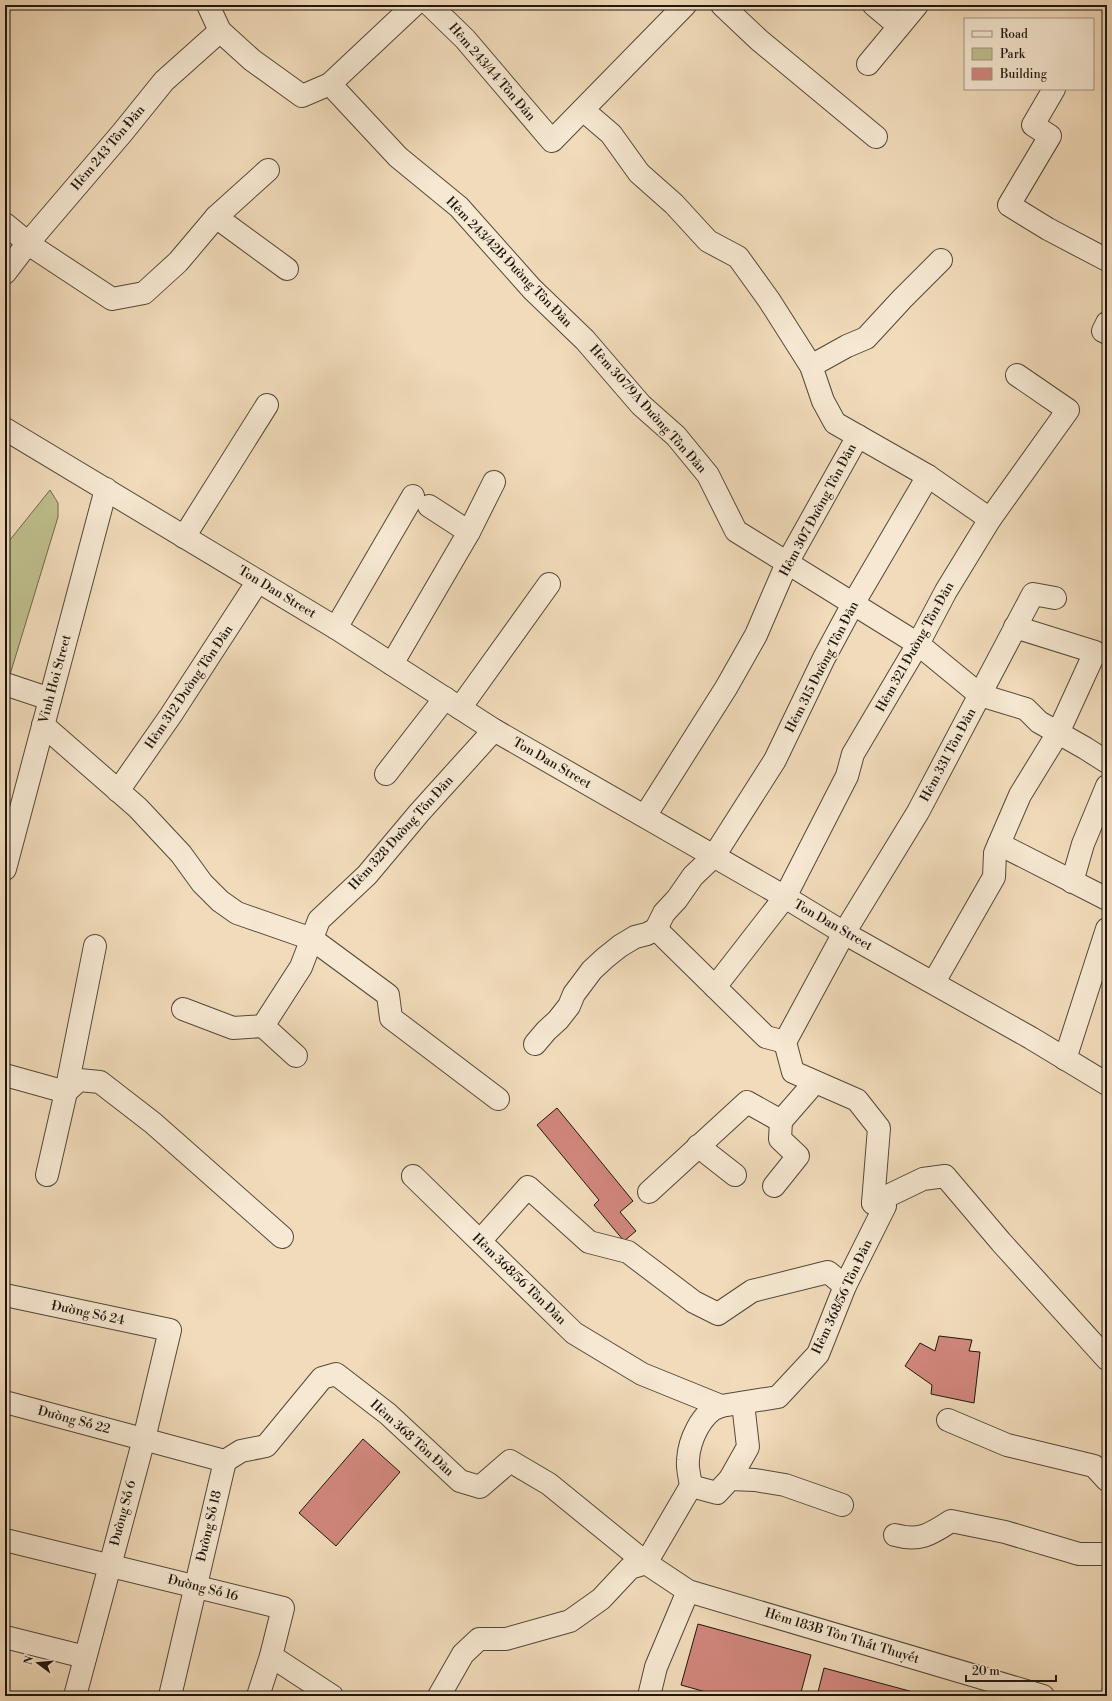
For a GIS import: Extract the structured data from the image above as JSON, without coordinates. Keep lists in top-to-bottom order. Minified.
{"streets":{"street":["Hẻm 243/44 Tôn Đản","Hẻm 243 Tôn Đản","Hẻm 243/42B Đường Tôn Đản","Hẻm 307/9A Đường Tôn Đản","Hẻm 307 Đường Tôn Đản","Ton Dan Street","Hẻm 321 Đường Tôn Đản","Hẻm 315 Đường Tôn Đản","Vinh Hoi Street","Hẻm 312 Đường Tôn Đản","Hẻm 331 Tôn Đản","Hẻm 328 Đường Tôn Đản","Hẻm 368/56 Tôn Đản","Đường Số 24","Đường Số 22","Hẻm 368 Tôn Đản","Đường Số 6","Đường Số 18","Đường Số 16","Hẻm 183B Tôn Thất Thuyết"]},"crossings":[["Hẻm 243/44 Tôn Đản","Hẻm 307 Đường Tôn Đản"],["Hẻm 243/42B Đường Tôn Đản","Hẻm 307/9A Đường Tôn Đản"],["Hẻm 307/9A Đường Tôn Đản","Hẻm 307 Đường Tôn Đản"],["Hẻm 307/9A Đường Tôn Đản","Hẻm 321 Đường Tôn Đản"],["Hẻm 307/9A Đường Tôn Đản","Hẻm 315 Đường Tôn Đản"],["Hẻm 307/9A Đường Tôn Đản","Hẻm 331 Tôn Đản"],["Hẻm 307 Đường Tôn Đản","Ton Dan Street"],["Ton Dan Street","Hẻm 321 Đường Tôn Đản"],["Ton Dan Street","Hẻm 315 Đường Tôn Đản"],["Ton Dan Street","Vinh Hoi Street"],["Ton Dan Street","Hẻm 312 Đường Tôn Đản"],["Ton Dan Street","Hẻm 331 Tôn Đản"],["Ton Dan Street","Hẻm 328 Đường Tôn Đản"],["Đường Số 24","Đường Số 6"],["Đường Số 22","Đường Số 6"],["Hẻm 368 Tôn Đản","Đường Số 18"],["Hẻm 368 Tôn Đản","Hẻm 183B Tôn Thất Thuyết"],["Đường Số 6","Đường Số 16"],["Đường Số 18","Đường Số 16"]],"legend":["Road","Park","Building"],"scale_bar":"20 m","north":"left"}
